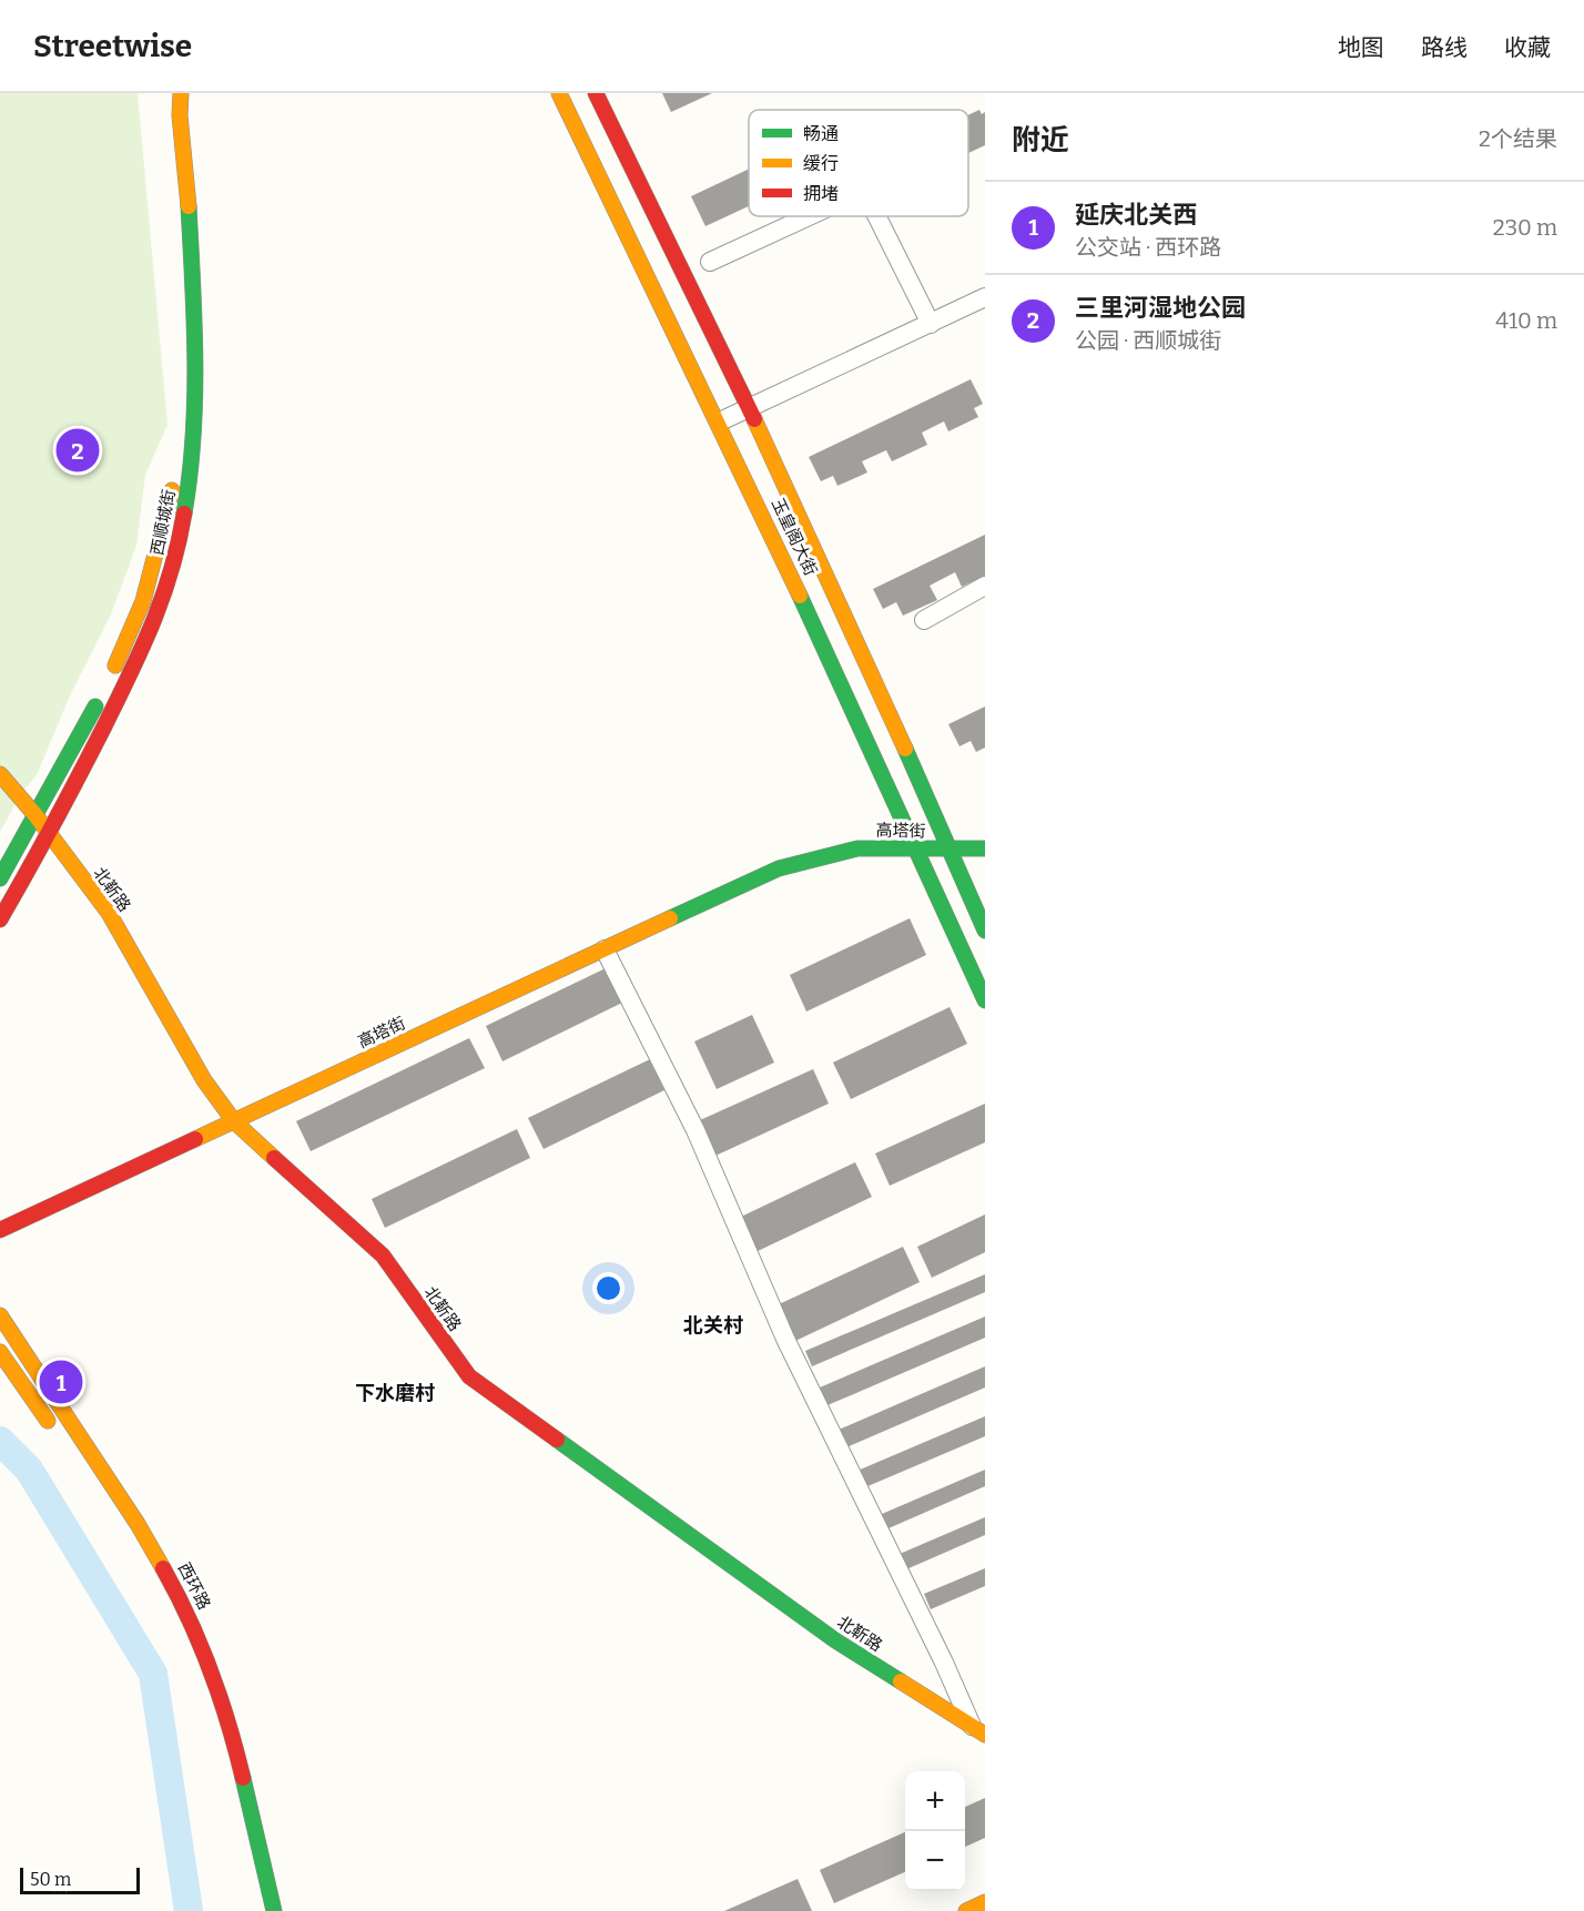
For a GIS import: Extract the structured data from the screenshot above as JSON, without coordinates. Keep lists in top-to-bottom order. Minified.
{"streets":{"street":["西顺城街","玉皇阁大街","高塔街","北靳路","西环路"]},"crossings":[["西顺城街","北靳路"],["玉皇阁大街","高塔街"],["高塔街","北靳路"]],"districts":["北关村","下水磨村"],"legend":["畅通","缓行","拥堵"],"scale_bar":"50 m","page":{"header":"Streetwise","nav":["地图","路线","收藏"],"heading":["附近","2个结果"],"list":[{"mark":"1","name":"延庆北关西","note":"公交站 · 西环路","value":"230 m"},{"mark":"2","name":"三里河湿地公园","note":"公园 · 西顺城街","value":"410 m"}],"pins":["2","1"],"map_buttons":["+","−"],"scale":"50 m"}}
